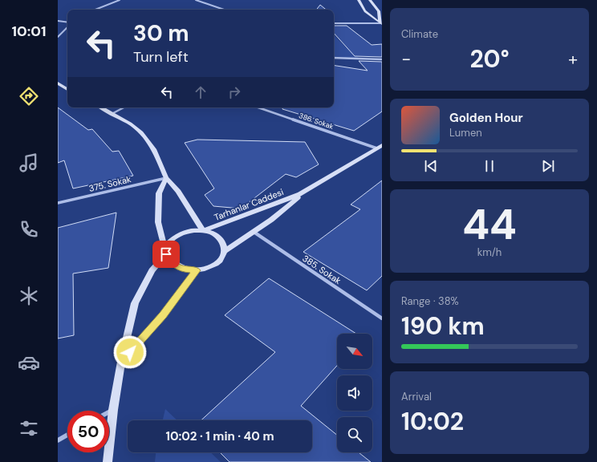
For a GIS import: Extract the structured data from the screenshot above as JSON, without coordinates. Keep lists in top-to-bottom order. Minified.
{"streets":{"main road":["Tarhanlar Caddesi"],"street":["386. Sokak","375. Sokak","385. Sokak"]},"crossings":[["386. Sokak","Tarhanlar Caddesi"],["Tarhanlar Caddesi","385. Sokak"]],"north":"bottom right","page":{"tabs":"10:01","tile":["Climate",["44","km/h"],["Range · 38%","190 km"],["Arrival","10:02"]],"turn":["30 m","Turn left"],"heat":["−","20°","+"],"song":["Golden Hour","Lumen"],"limit":"50","trip":"10:02 · 1 min · 40 m"}}
